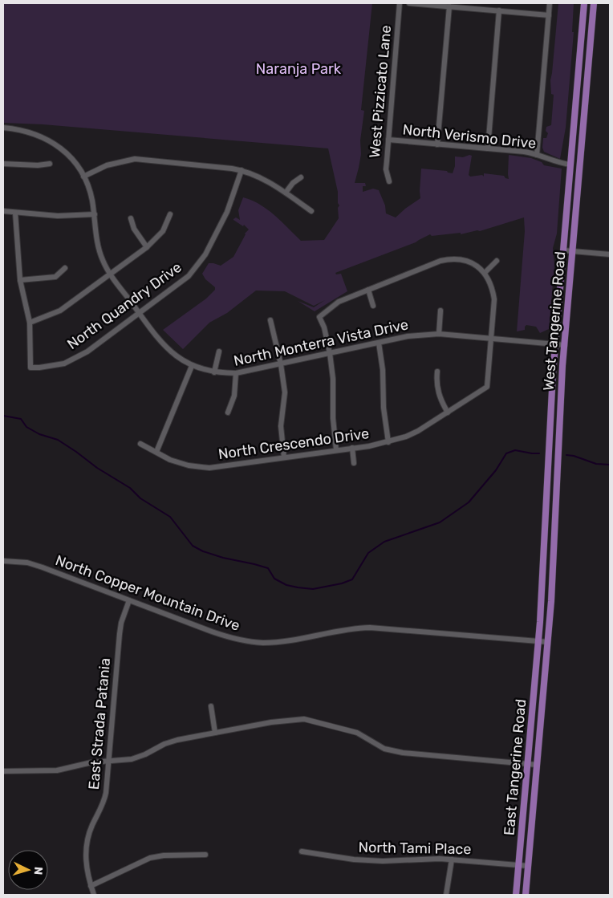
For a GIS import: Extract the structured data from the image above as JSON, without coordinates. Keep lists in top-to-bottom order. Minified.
{"streets":{"main road":["West Tangerine Road","East Tangerine Road"],"street":["West Pizzicato Lane","North Verismo Drive","North Quandry Drive","North Monterra Vista Drive","North Crescendo Drive","North Copper Mountain Drive","East Strada Patania","North Tami Place"]},"crossings":[["West Pizzicato Lane","North Verismo Drive"],["North Verismo Drive","West Tangerine Road"],["North Quandry Drive","North Monterra Vista Drive"],["West Tangerine Road","North Monterra Vista Drive"],["West Tangerine Road","North Copper Mountain Drive"],["West Tangerine Road","East Tangerine Road"],["North Monterra Vista Drive","North Crescendo Drive"],["North Copper Mountain Drive","East Strada Patania"],["North Copper Mountain Drive","East Tangerine Road"],["East Tangerine Road","North Tami Place"]],"parks":["Naranja Park"],"north":"right"}
